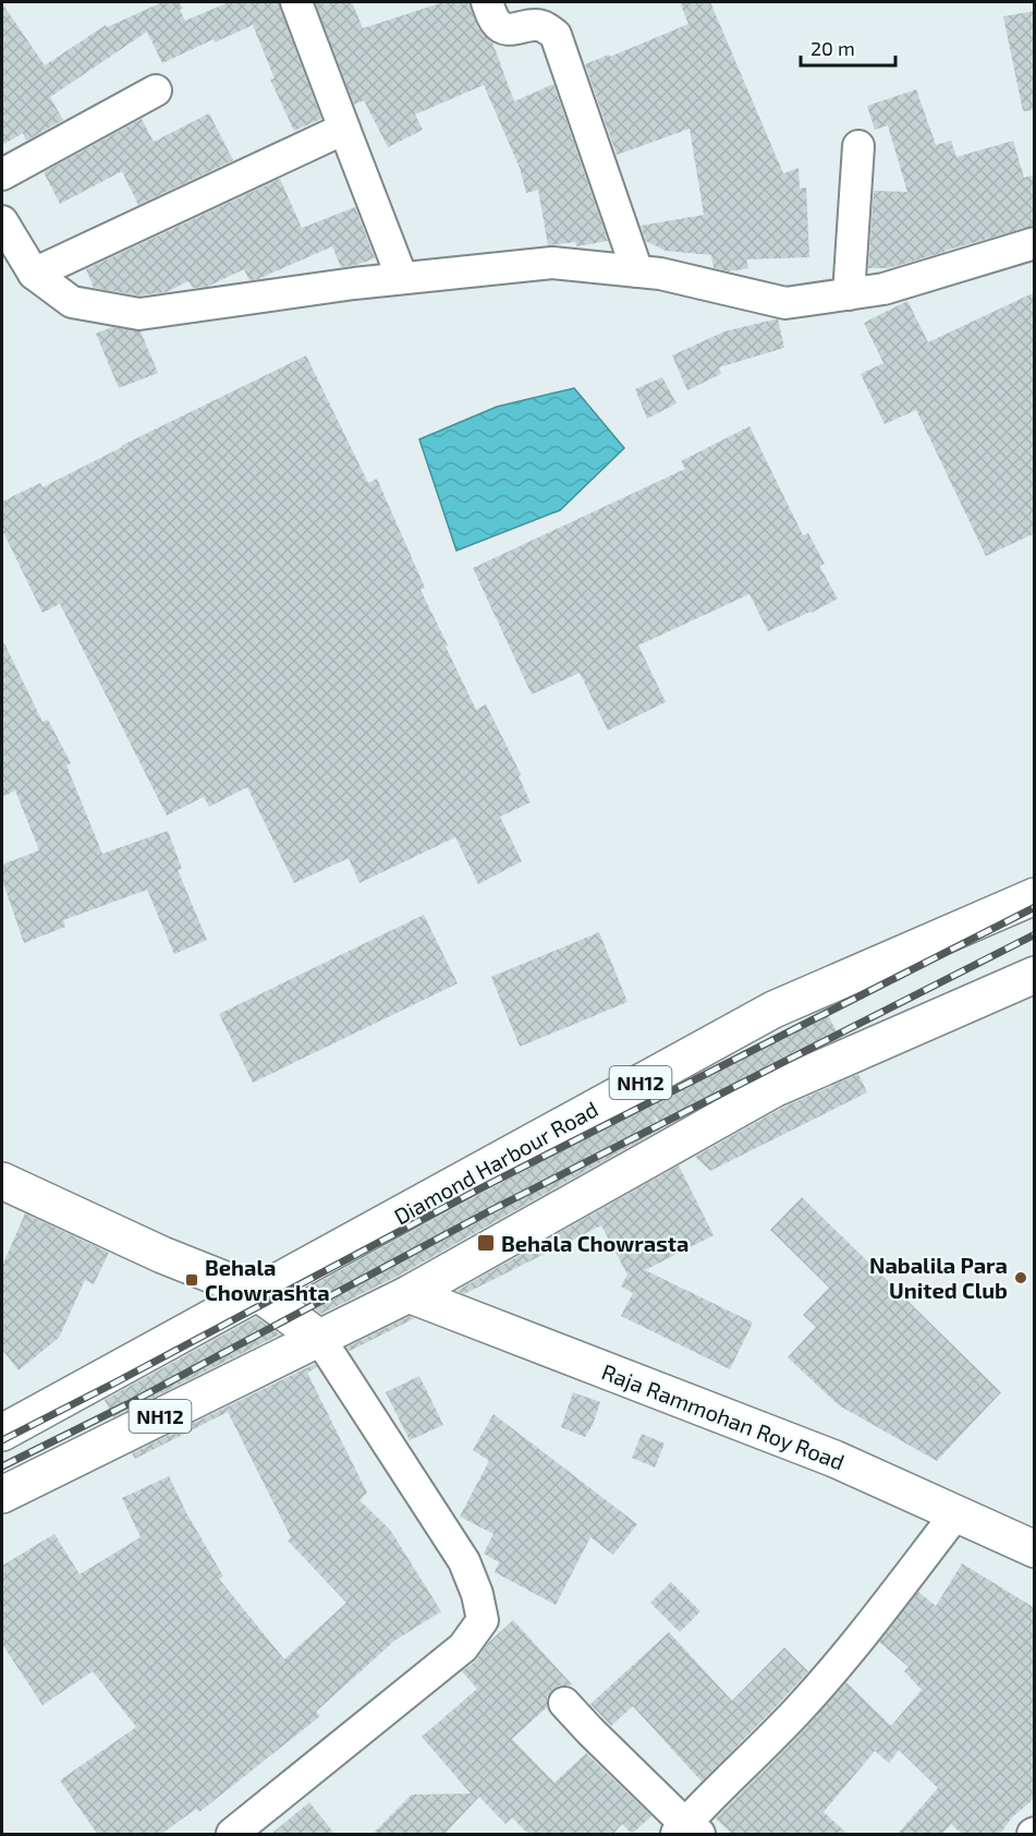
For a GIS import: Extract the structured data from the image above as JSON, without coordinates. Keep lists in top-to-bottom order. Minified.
{"streets":{"main road":["NH12","Diamond Harbour Road","Raja Rammohan Roy Road"]},"crossings":[["NH12","Raja Rammohan Roy Road"]],"places":{"transit":["Behala Chowrasta","Behala Chowrashta"],"other":["Nabalila Para United Club"]},"scale_bar":"20 m"}
